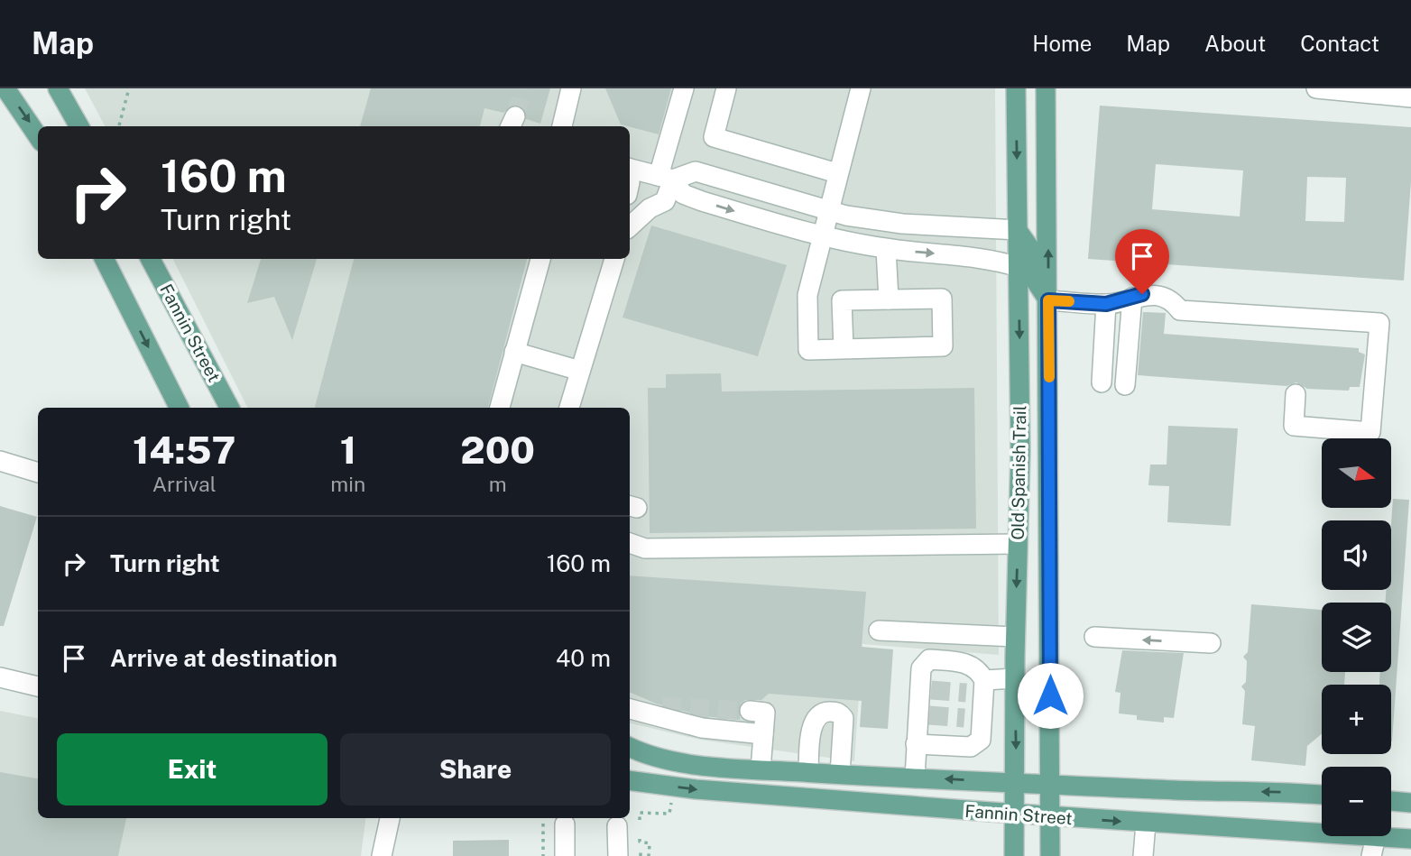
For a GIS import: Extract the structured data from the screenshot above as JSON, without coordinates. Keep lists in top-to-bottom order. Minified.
{"streets":{"main road":["Fannin Street","Old Spanish Trail"]},"crossings":[["Fannin Street","Old Spanish Trail"]],"north":"right","page":{"header":"Map","nav":["Home","Map","About","Contact"],"turn":["160 m","Turn right"],"eta":["14:57","Arrival","1","min","200","m"],"map_buttons":["+","−"],"list":[{"name":"Turn right","value":"160 m"},{"name":"Arrive at destination","value":"40 m"}],"buttons":["Exit","Share"]}}
